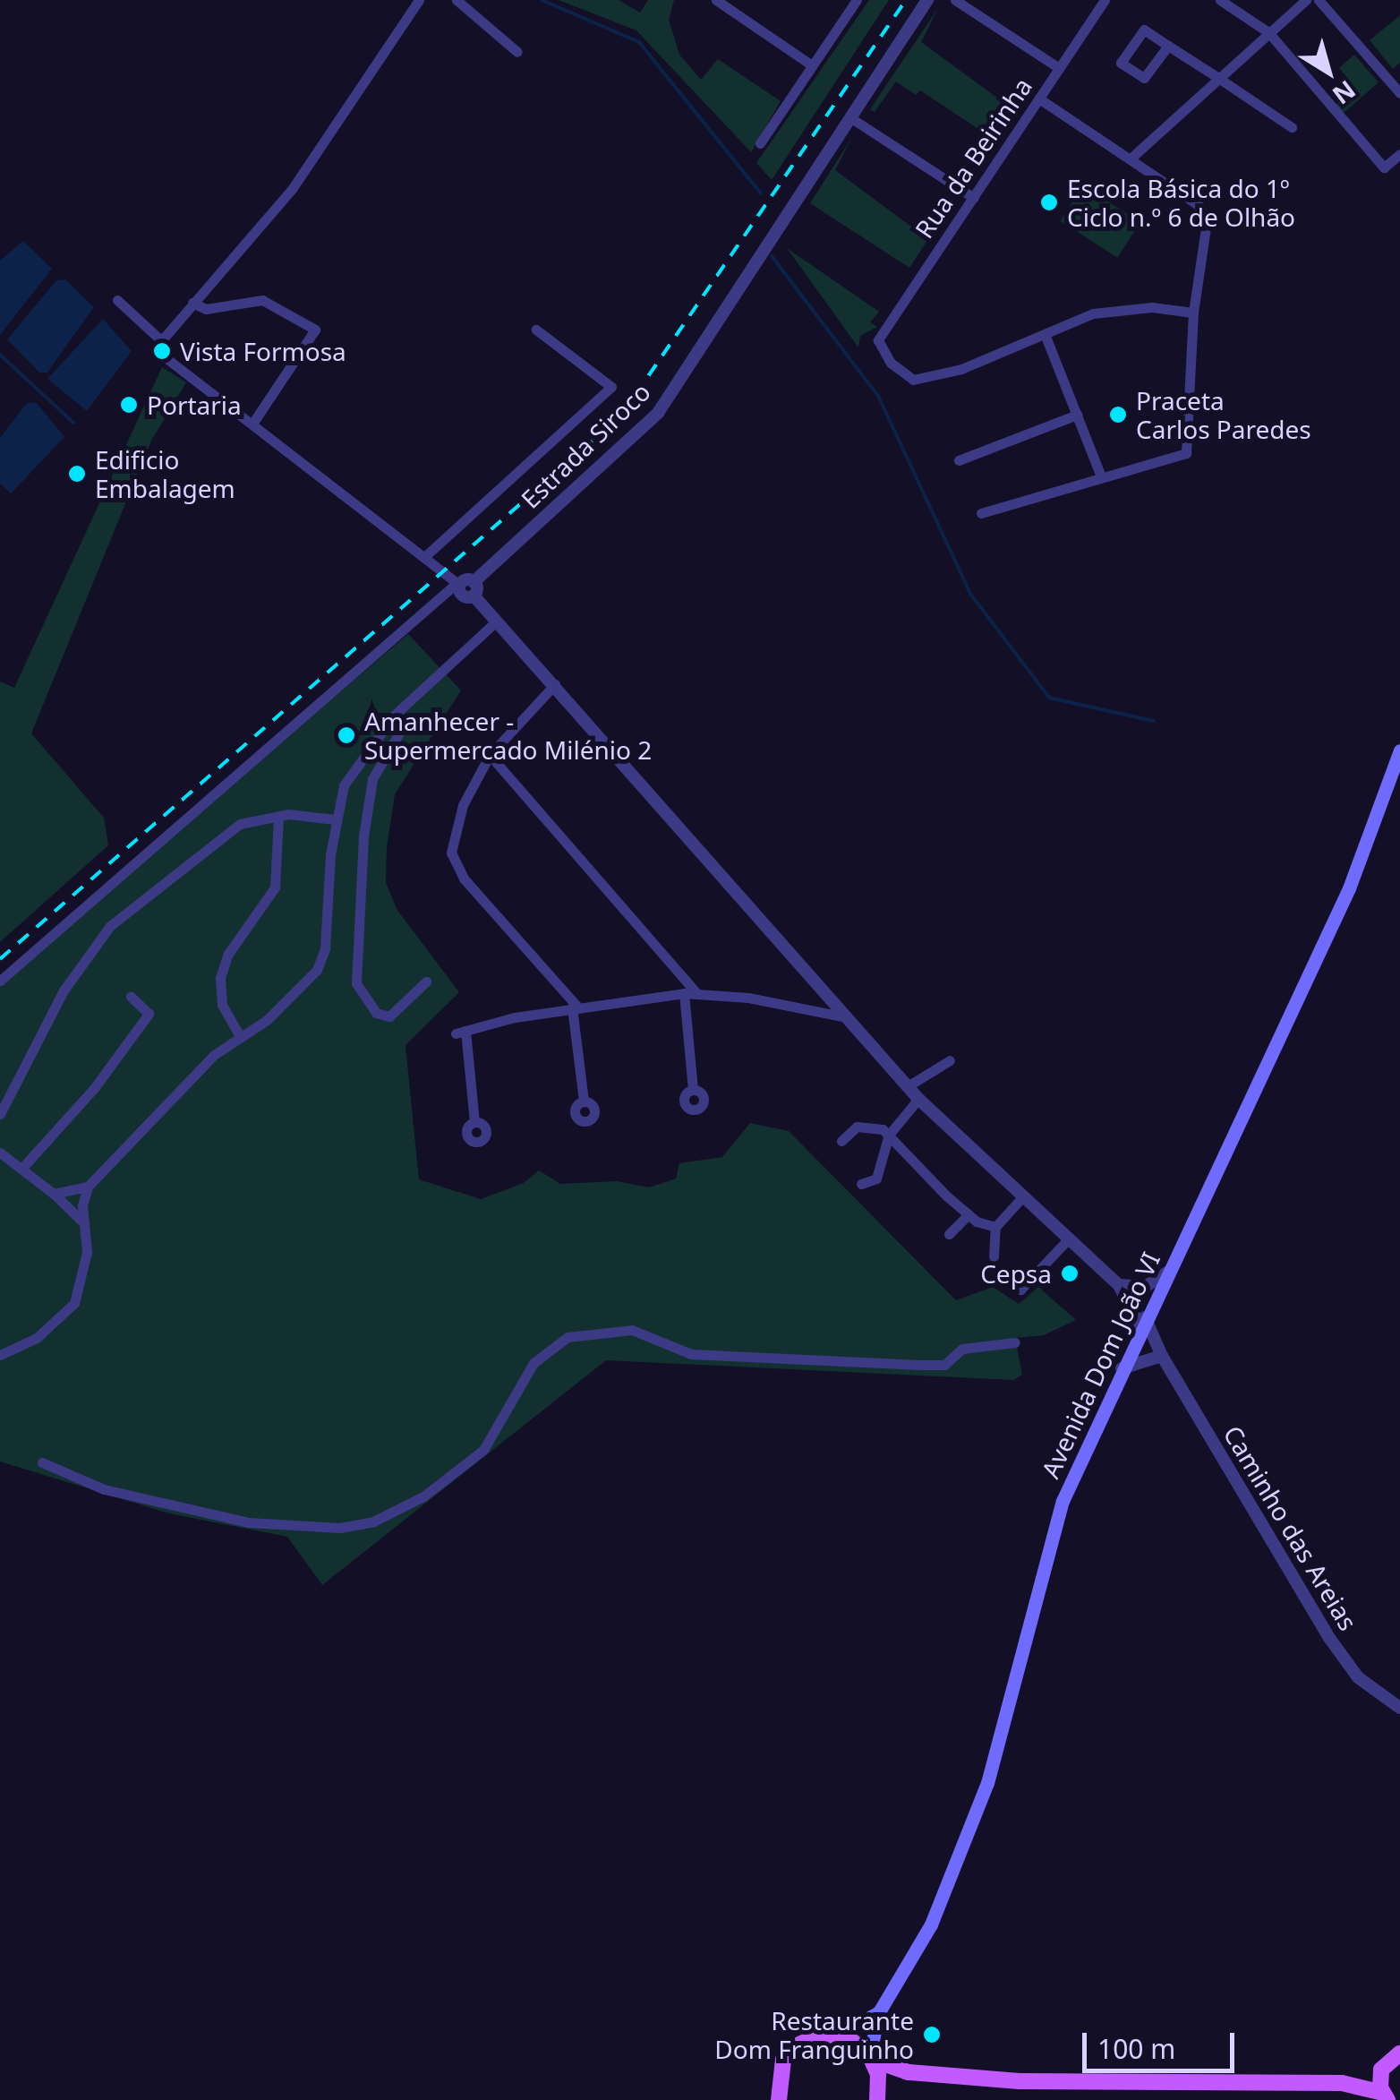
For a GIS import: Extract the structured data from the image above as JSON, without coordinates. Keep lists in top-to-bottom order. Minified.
{"streets":{"main road":["Avenida Dom João VI"],"street":["Rua da Beirinha","Estrada Siroco","Caminho das Areias"]},"crossings":[["Avenida Dom João VI","Caminho das Areias"]],"places":["Escola Básica do 1º Ciclo n.º 6 de Olhão","Vista Formosa","Portaria","Praceta Carlos Paredes","Edificio Embalagem","Amanhecer - Supermercado Milénio 2","Cepsa","Restaurante Dom Franguinho"],"scale_bar":"100 m","north":"bottom right"}
